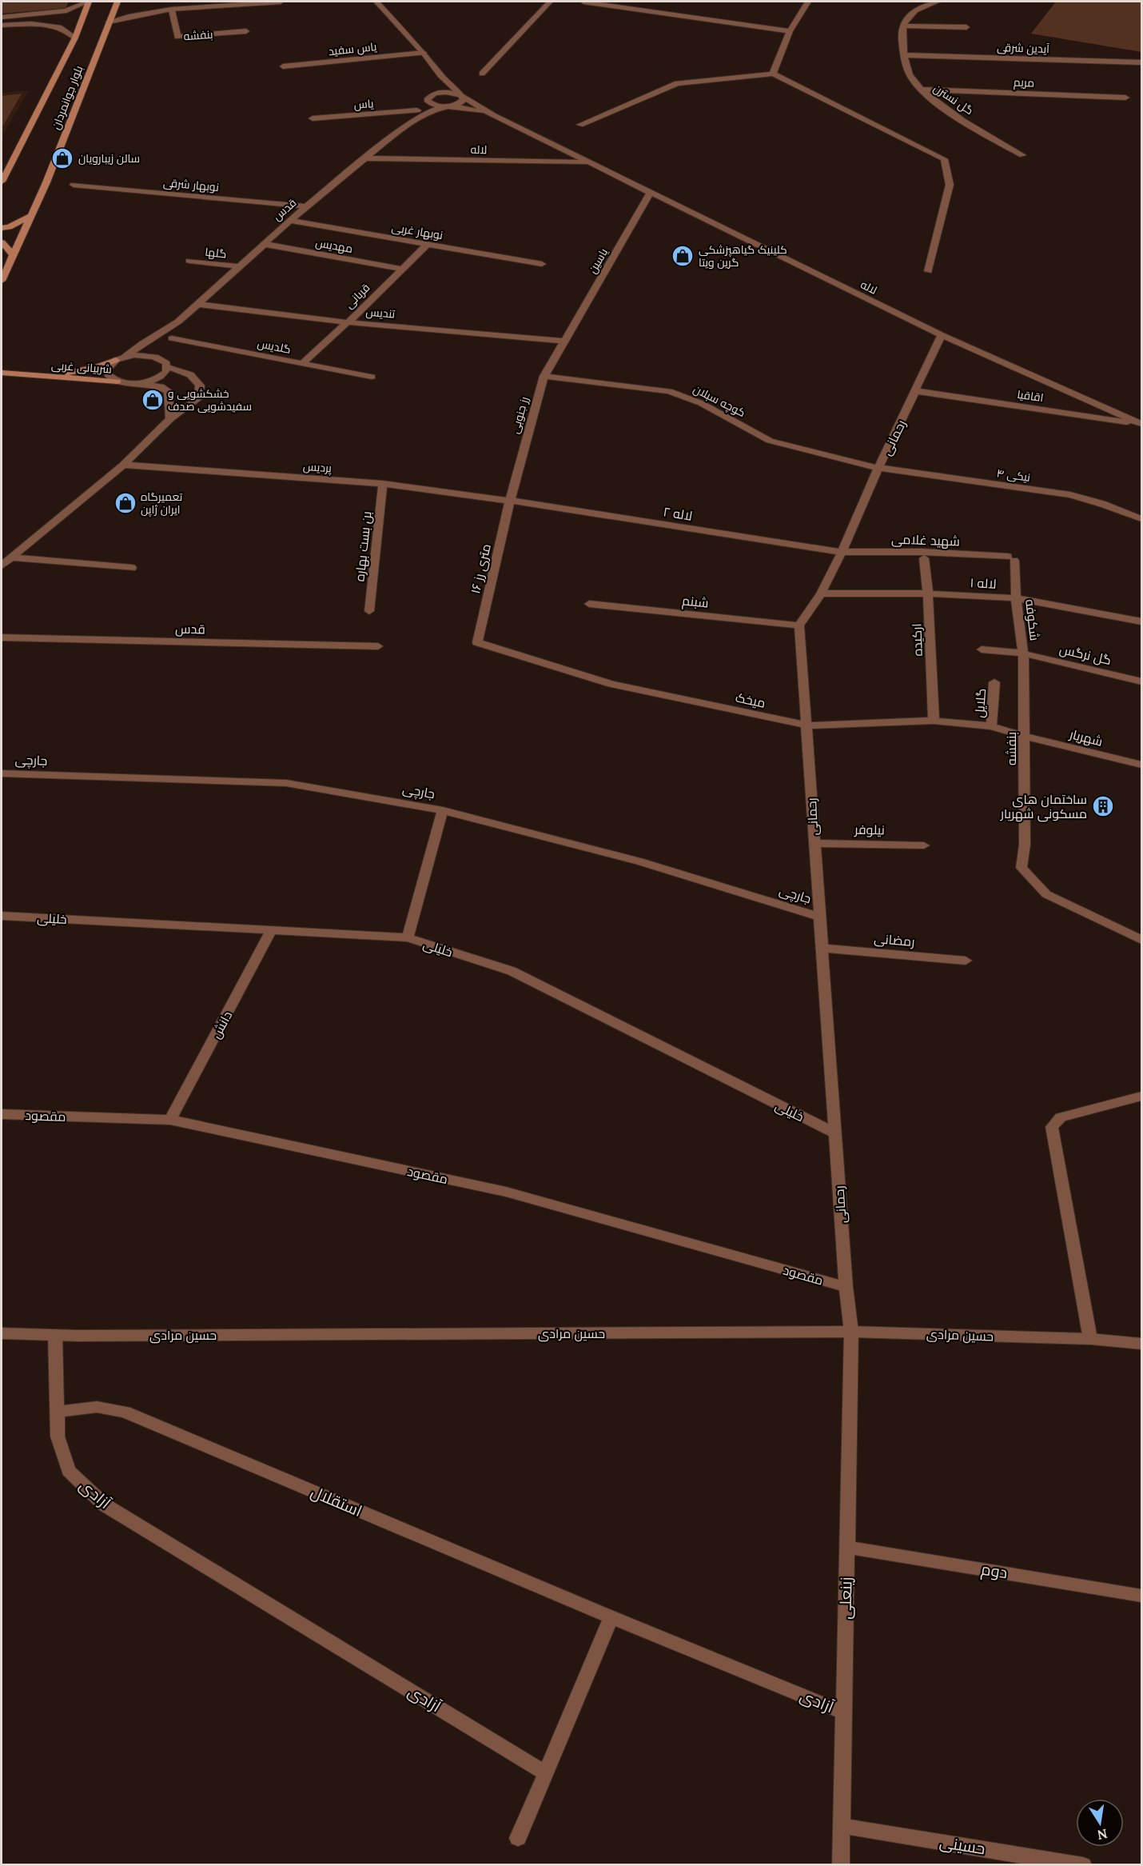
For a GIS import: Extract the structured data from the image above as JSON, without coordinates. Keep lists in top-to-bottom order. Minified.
{"streets":{"main road":["بلوار جوانمردان","شربیانی غربی"],"street":["بنفشه","آیدین شرقی","یاس سفید","مریم","گل نسترن","یاس","لاله","نوبهار شرقی","قدس","نوبهار غربی","مهدیس","گلها","یاسین","قربانی","تندیس","گلدیس","اقاقیا","کوچه سبلان","رز جنوبی","رحمانی","پردیس","نیکی ۴","لاله ۲","شهید غلامی","بن بست بهاره","۱۶ متری رز","لاله ۱","شبنم","شکوفه","ارکیده","گل نرگس","میخک","گلایل","شهریار","جارچی","نیلوفر","خلیلی","رمضانی","دانش","مقصود","حسین مرادی","آزادی","استقلال","دوم","زینعلی","حسینی"]},"crossings":[["بنفشه","شکوفه"],["بنفشه","گل نرگس"],["بنفشه","میخک"],["بنفشه","شهریار"],["آیدین شرقی","گل نسترن"],["مریم","گل نسترن"],["یاس","قدس"],["لاله","قدس"],["لاله","یاسین"],["لاله","اقاقیا"],["لاله","رحمانی"],["نوبهار شرقی","قدس"],["قدس","نوبهار غربی"],["قدس","مهدیس"],["قدس","گلها"],["قدس","تندیس"],["قدس","گلدیس"],["قدس","شربیانی غربی"],["نوبهار غربی","قربانی"],["مهدیس","قربانی"],["یاسین","تندیس"],["یاسین","رز جنوبی"],["قربانی","تندیس"],["قربانی","گلدیس"],["تندیس","رز جنوبی"],["اقاقیا","رحمانی"],["کوچه سبلان","رز جنوبی"],["کوچه سبلان","رحمانی"],["کوچه سبلان","نیکی ۴"],["رز جنوبی","پردیس"],["رز جنوبی","لاله ۲"],["رز جنوبی","۱۶ متری رز"],["رحمانی","نیکی ۴"],["رحمانی","لاله ۲"],["رحمانی","شهید غلامی"],["رحمانی","لاله ۱"],["رحمانی","شبنم"],["رحمانی","میخک"],["رحمانی","جارچی"],["رحمانی","نیلوفر"],["رحمانی","خلیلی"],["رحمانی","رمضانی"],["رحمانی","مقصود"],["رحمانی","حسین مرادی"],["رحمانی","زینعلی"],["پردیس","لاله ۲"],["پردیس","بن بست بهاره"],["پردیس","۱۶ متری رز"],["لاله ۲","شهید غلامی"],["لاله ۲","۱۶ متری رز"],["شهید غلامی","شکوفه"],["۱۶ متری رز","میخک"],["لاله ۱","شکوفه"],["لاله ۱","ارکیده"],["شکوفه","گل نرگس"],["ارکیده","میخک"],["میخک","گلایل"],["میخک","شهریار"],["خلیلی","دانش"],["دانش","مقصود"],["حسین مرادی","آزادی"],["حسین مرادی","زینعلی"],["آزادی","استقلال"],["آزادی","زینعلی"],["دوم","زینعلی"],["زینعلی","حسینی"]],"places":{"shop":["سالن زیبارویان","کلینیک گیاهپزشکی گرین ویتا","خشکشویی و سفیدشویی صدف","تعمیرگاه ایران ژاپن"],"building":["ساختمان های مسکونی شهریار"]},"north":"bottom"}
